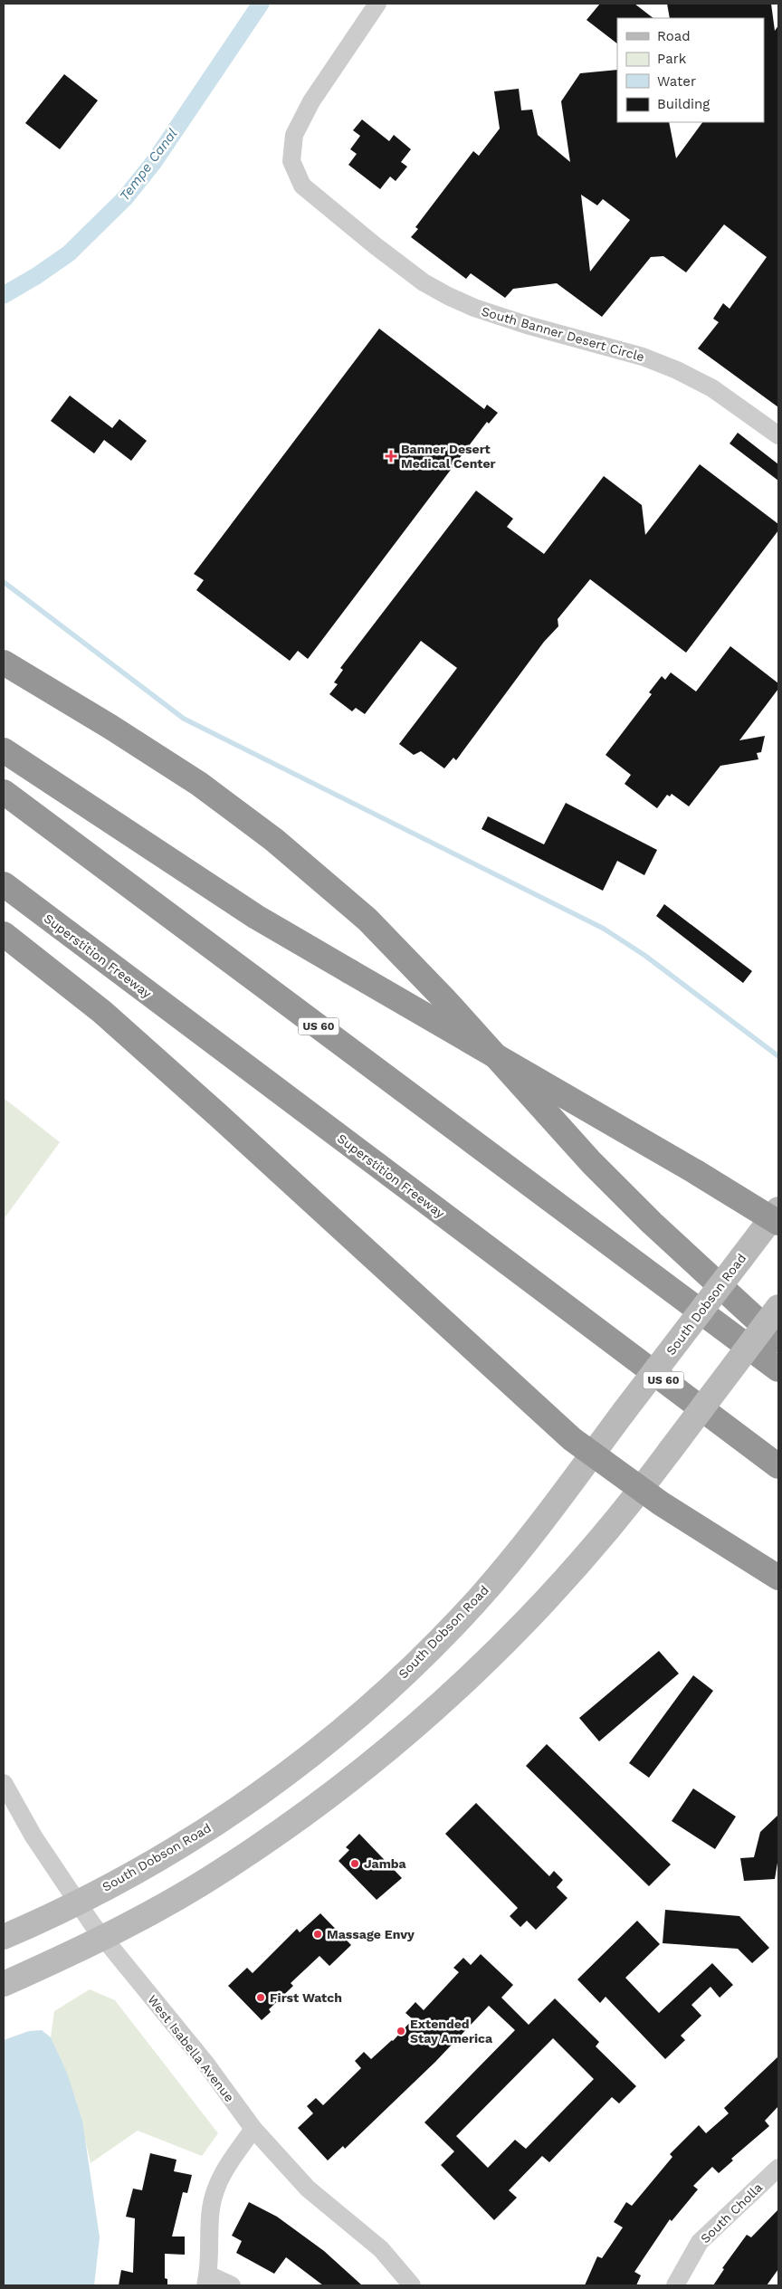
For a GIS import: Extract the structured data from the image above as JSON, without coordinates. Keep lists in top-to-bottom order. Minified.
{"streets":{"highway":["Superstition Freeway","US 60"],"main road":["South Dobson Road"],"street":["South Banner Desert Circle","West Isabella Avenue","South Cholla"]},"crossings":[["South Dobson Road","West Isabella Avenue"]],"water":["Tempe Canal"],"places":{"health":["Banner Desert Medical Center"],"other":["Jamba","Massage Envy","First Watch","Extended Stay America"]},"legend":["Road","Park","Water","Building"]}
